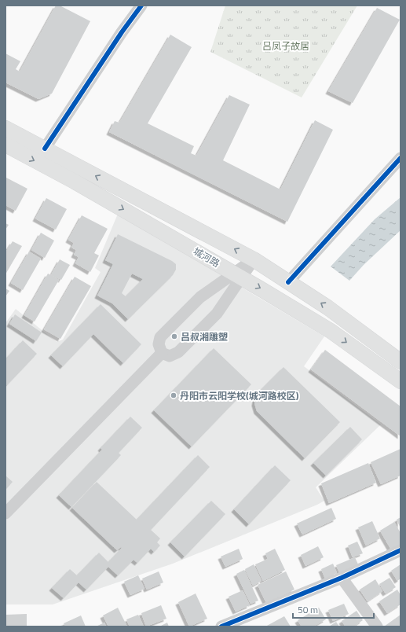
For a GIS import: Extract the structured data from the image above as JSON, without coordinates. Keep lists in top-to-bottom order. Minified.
{"streets":{"main road":["城河路"]},"parks":["吕凤子故居"],"places":["吕叔湘雕塑","丹阳市云阳学校(城河路校区)"],"scale_bar":"50 m"}
